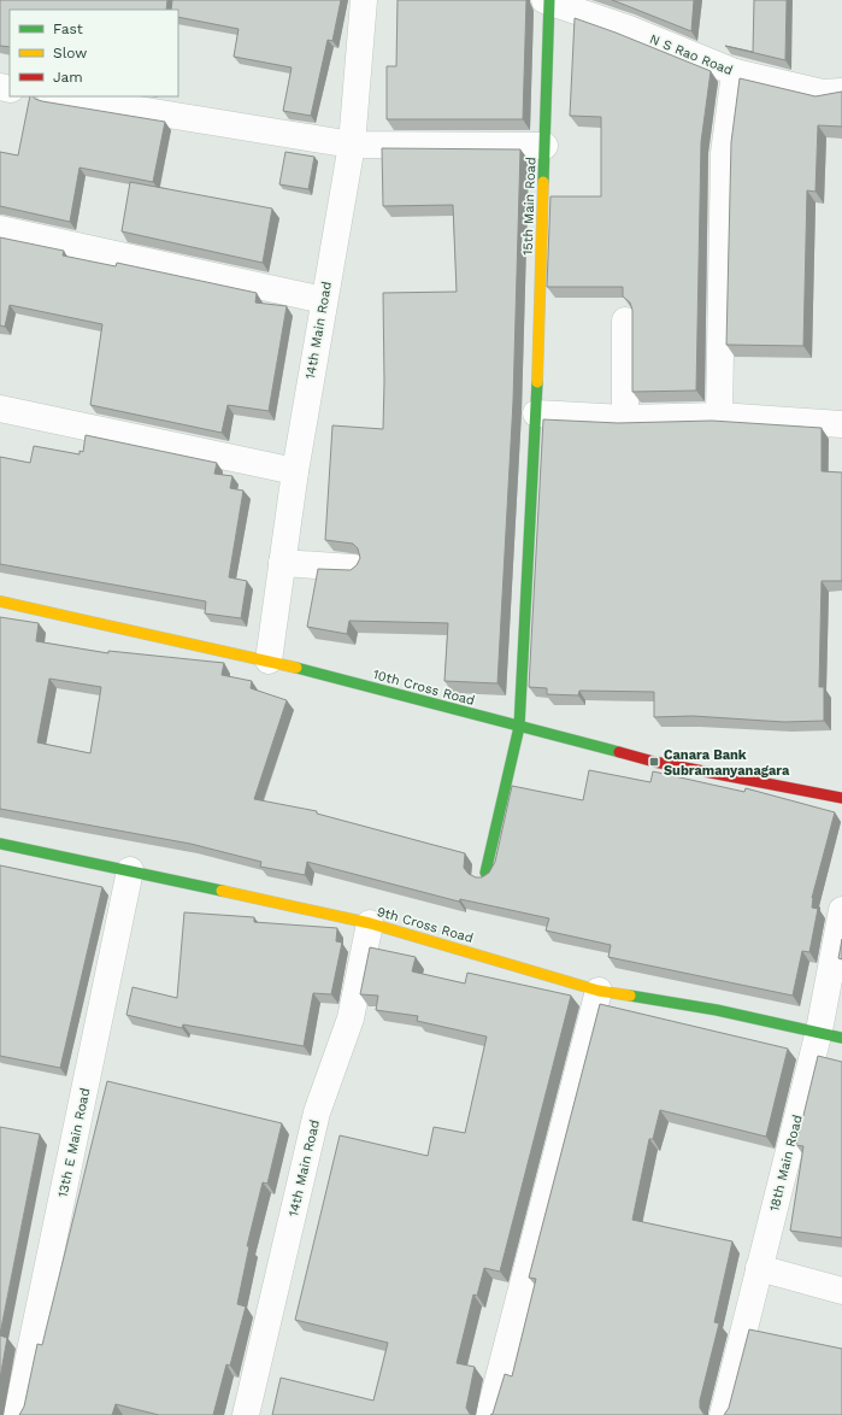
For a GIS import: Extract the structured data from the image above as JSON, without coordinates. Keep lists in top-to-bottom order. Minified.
{"streets":{"street":["N S Rao Road","15th Main Road","14th Main Road","10th Cross Road","9th Cross Road","13th E Main Road","18th Main Road"]},"crossings":[["N S Rao Road","15th Main Road"],["15th Main Road","10th Cross Road"],["14th Main Road","10th Cross Road"],["14th Main Road","9th Cross Road"],["9th Cross Road","13th E Main Road"],["9th Cross Road","18th Main Road"]],"places":{"transit":["Canara Bank Subramanyanagara"]},"legend":["Fast","Slow","Jam"]}
